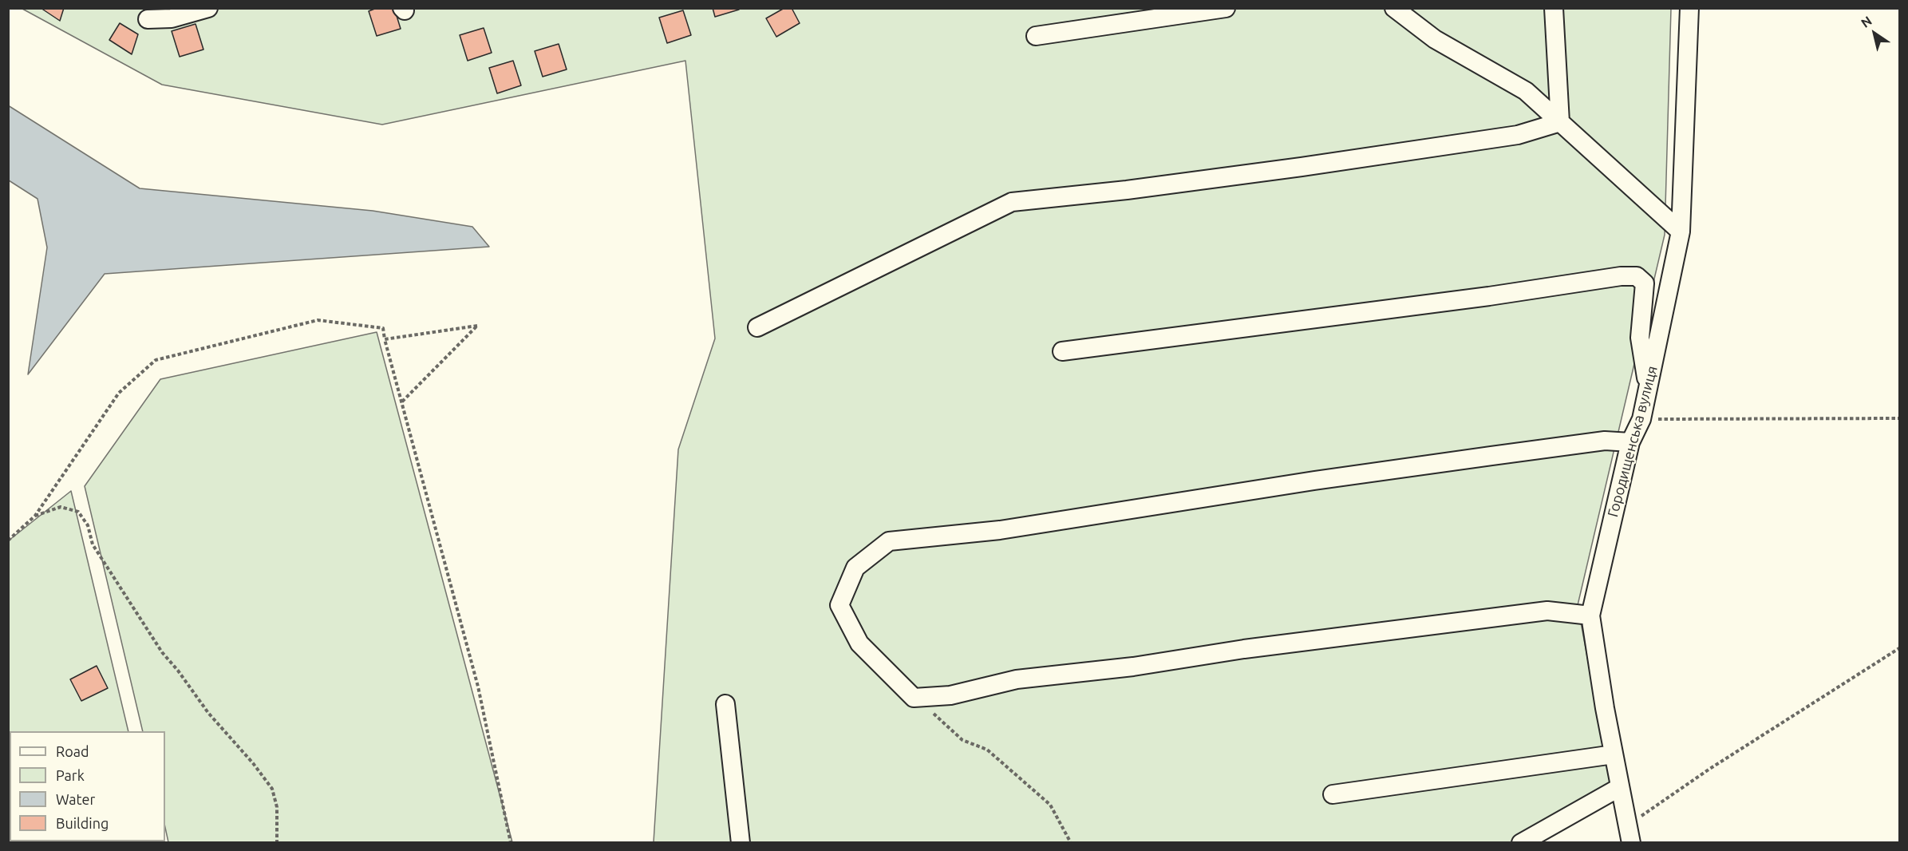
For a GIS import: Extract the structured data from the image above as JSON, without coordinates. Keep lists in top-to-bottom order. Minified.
{"streets":{"street":["Городищенська вулиця"]},"legend":["Road","Park","Water","Building"],"north":"top left"}
